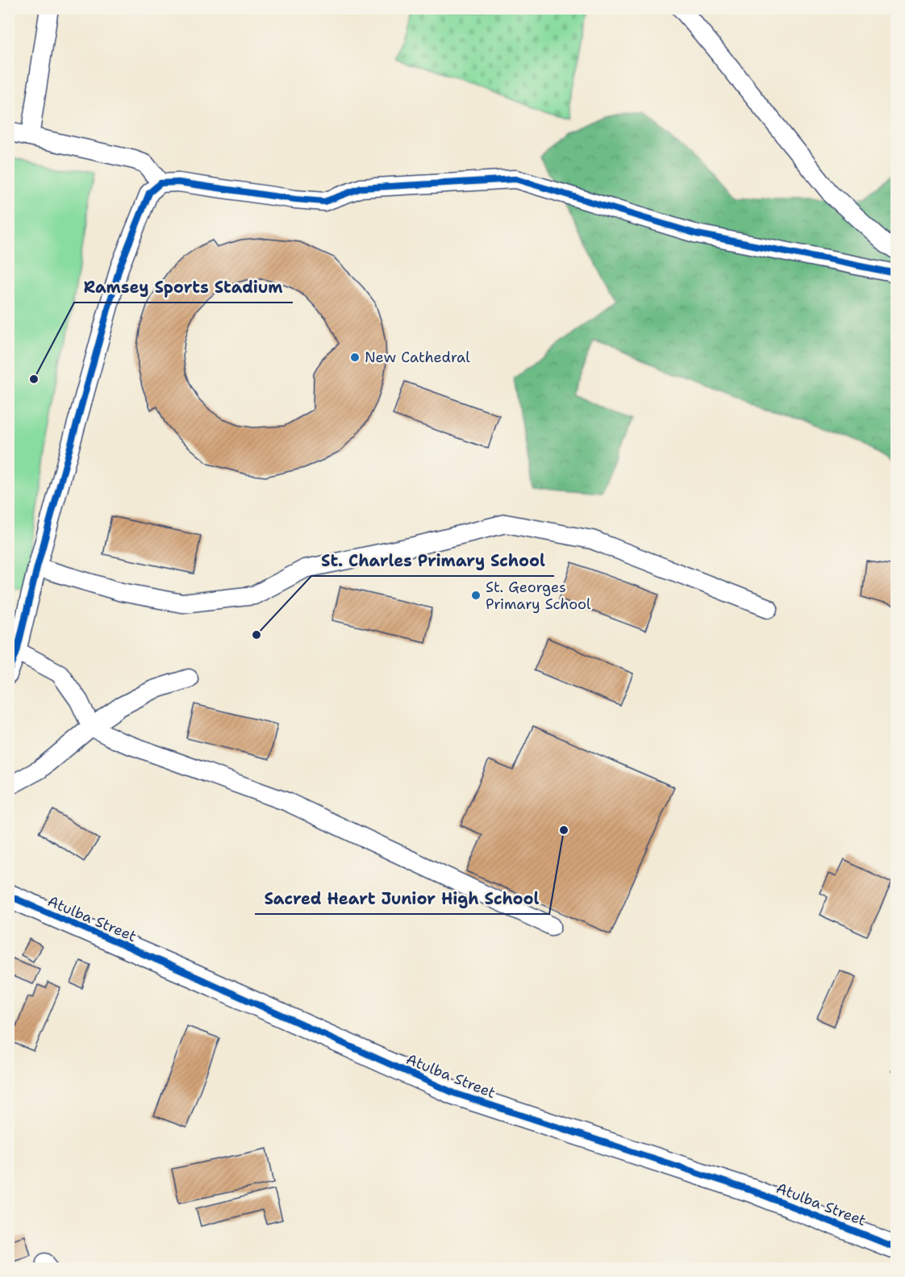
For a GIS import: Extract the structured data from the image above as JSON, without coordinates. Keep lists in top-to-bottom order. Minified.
{"streets":{"street":["Atulba Street"]},"places":["New Cathedral","Ramsey Sports Stadium","St. Georges Primary School","St. Charles Primary School","Sacred Heart Junior High School"]}
